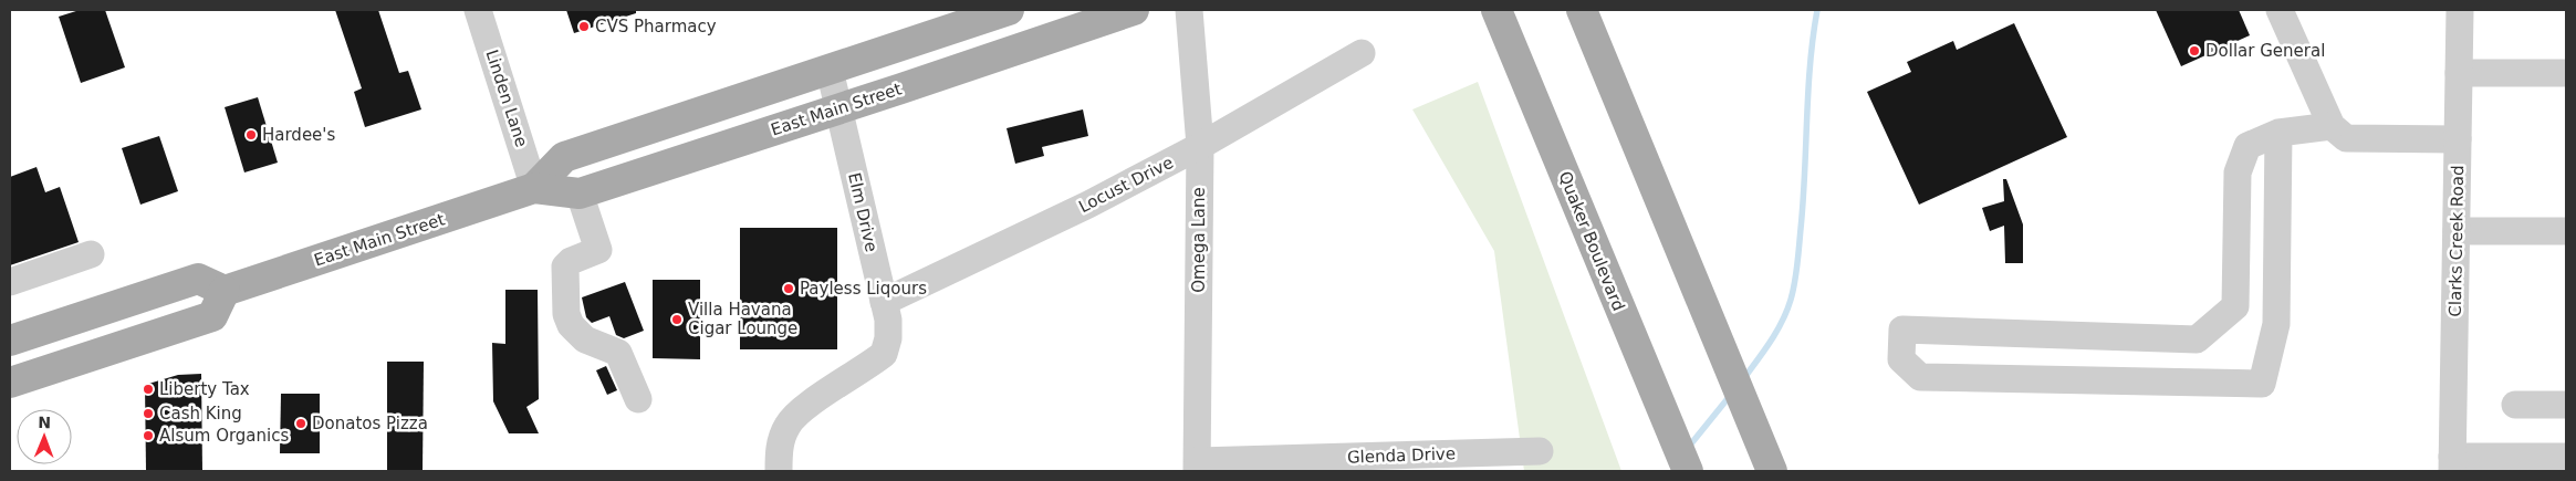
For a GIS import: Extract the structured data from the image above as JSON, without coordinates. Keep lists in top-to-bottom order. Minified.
{"streets":{"main road":["East Main Street","Quaker Boulevard"],"street":["Linden Lane","Locust Drive","Elm Drive","Omega Lane","Clarks Creek Road","Glenda Drive"]},"crossings":[["Linden Lane","East Main Street"],["East Main Street","Elm Drive"],["Locust Drive","Elm Drive"],["Locust Drive","Omega Lane"],["Omega Lane","Glenda Drive"]],"places":["CVS Pharmacy","Dollar General","Hardee's","Payless Liqours","Villa Havana Cigar Lounge","Liberty Tax","Cash King","Donatos Pizza","Alsum Organics"],"north":"top"}
